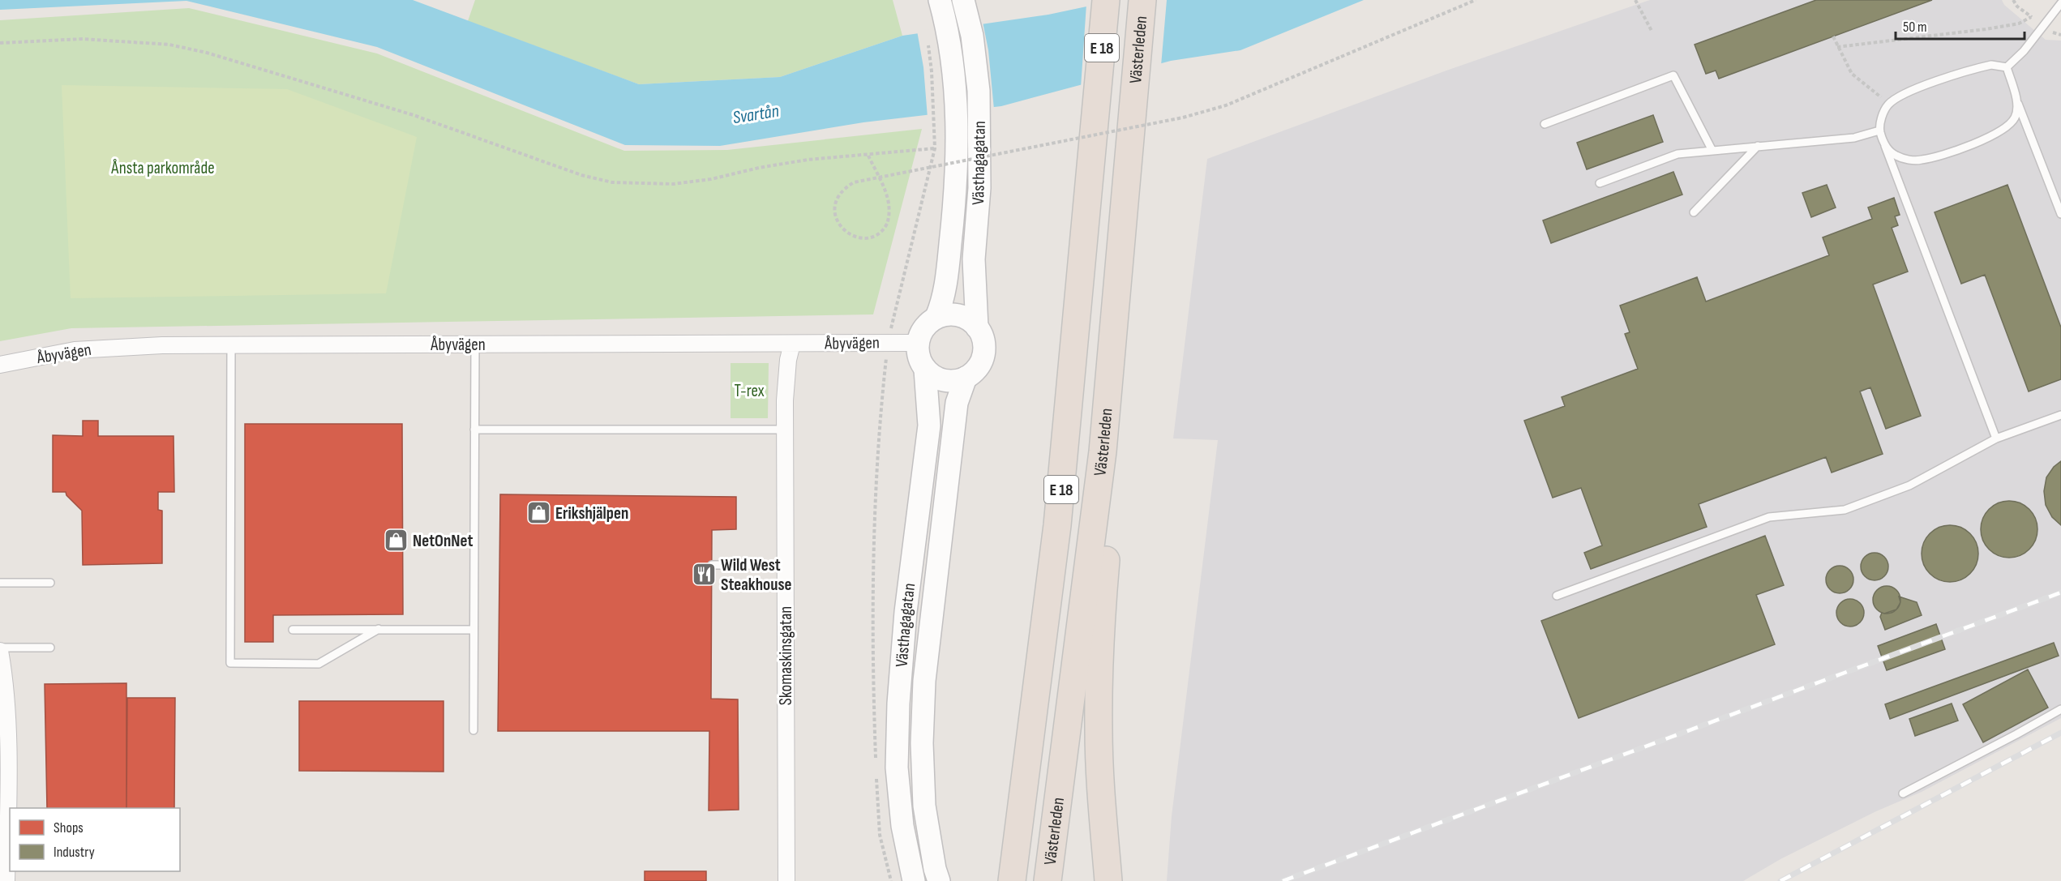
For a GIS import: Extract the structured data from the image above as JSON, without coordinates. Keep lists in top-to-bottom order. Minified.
{"streets":{"highway":["E 18","Västerleden"],"main road":["Västhagagatan"],"street":["Åbyvägen","Skomaskinsgatan"]},"crossings":[["E 18","Västerleden"],["Västhagagatan","Åbyvägen"],["Åbyvägen","Skomaskinsgatan"]],"water":["Svartån"],"parks":["Ånsta parkområde","T-rex"],"places":{"shop":["Erikshjälpen","NetOnNet"],"restaurant":["Wild West Steakhouse"]},"legend":["Shops","Industry"],"scale_bar":"50 m"}
